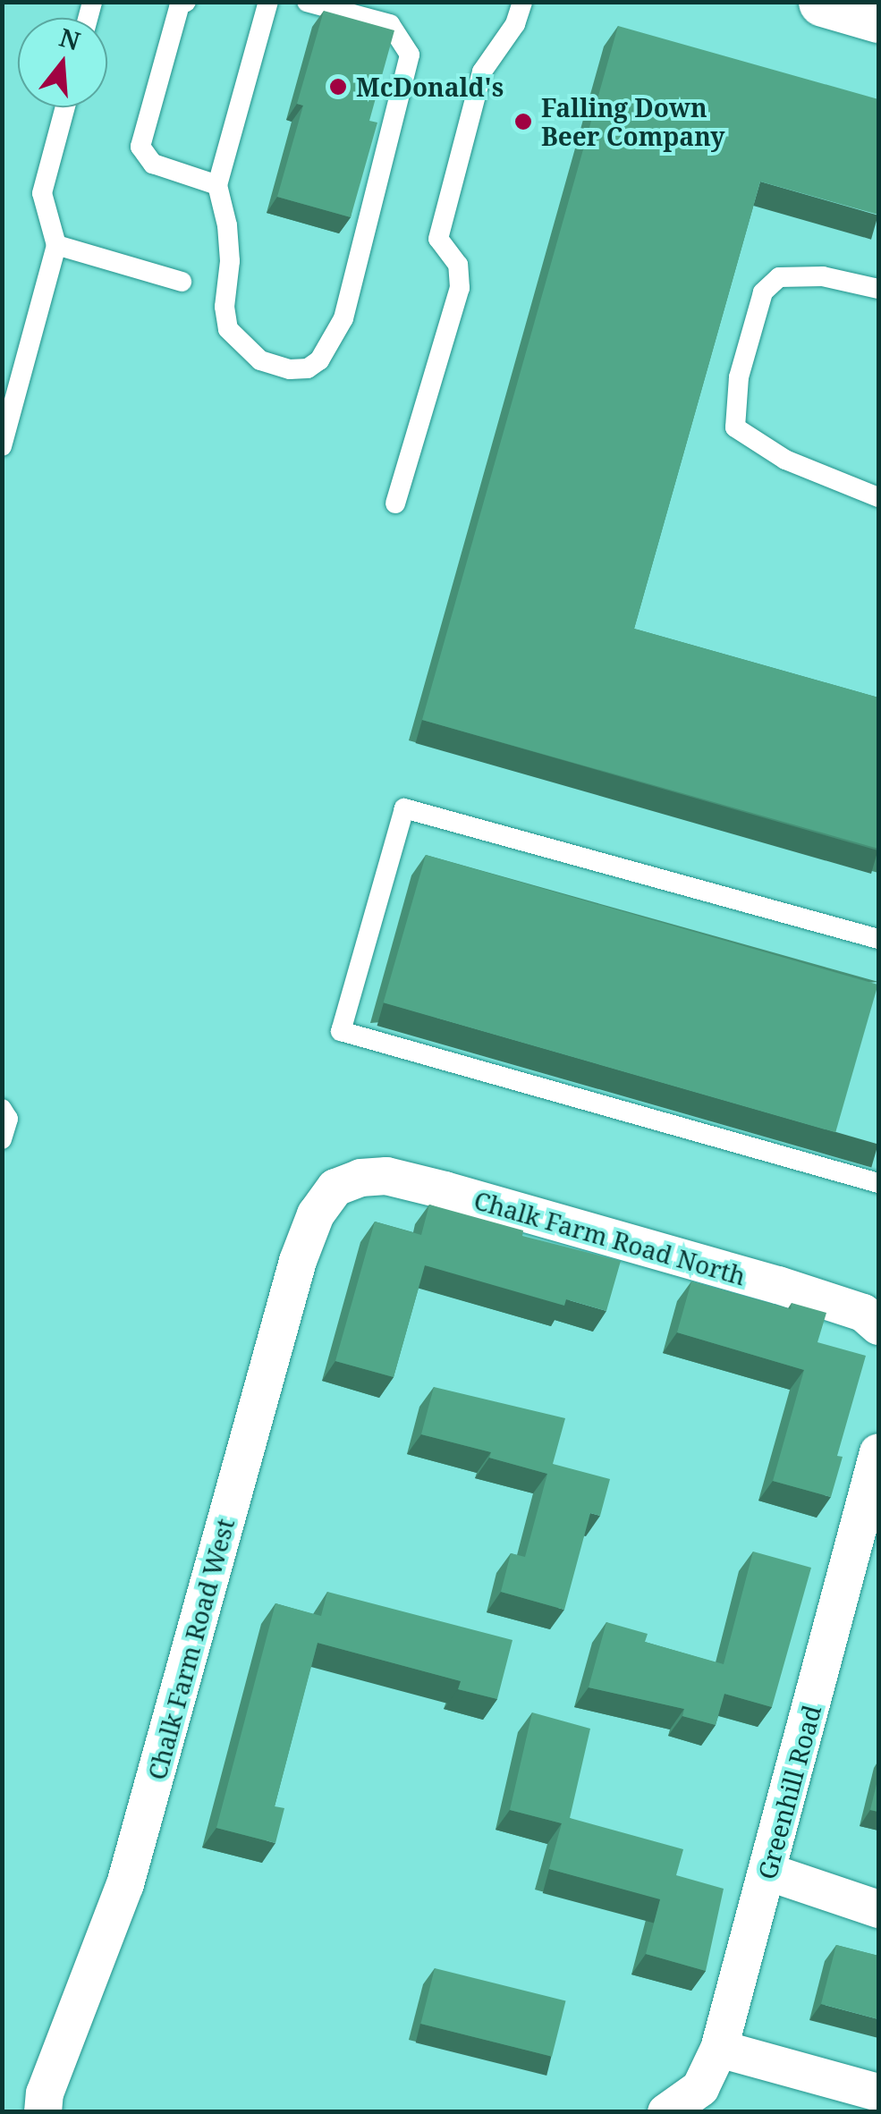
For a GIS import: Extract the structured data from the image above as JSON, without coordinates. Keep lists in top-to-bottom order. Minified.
{"streets":{"street":["Chalk Farm Road North","Chalk Farm Road West","Greenhill Road"]},"crossings":[["Chalk Farm Road North","Chalk Farm Road West"]],"places":["McDonald's","Falling Down Beer Company"],"north":"top"}
